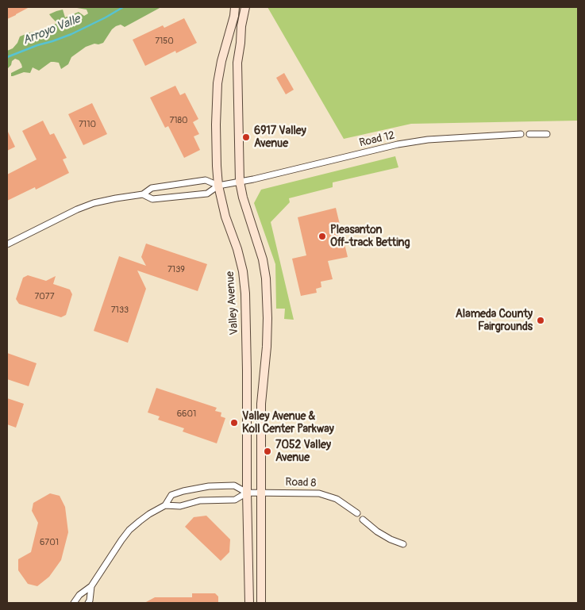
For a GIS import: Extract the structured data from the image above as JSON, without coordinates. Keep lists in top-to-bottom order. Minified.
{"streets":{"main road":["Valley Avenue"],"street":["Road 12","Road 8"]},"crossings":[["Road 12","Valley Avenue"],["Valley Avenue","Road 8"]],"water":["Arroyo Valle"],"places":["6917 Valley Avenue","Pleasanton Off-track Betting","Alameda County Fairgrounds","Valley Avenue & Koll Center Parkway","7052 Valley Avenue"],"house_numbers":["7150","7180","7110","7139","7077","7133","6601","6701"]}
